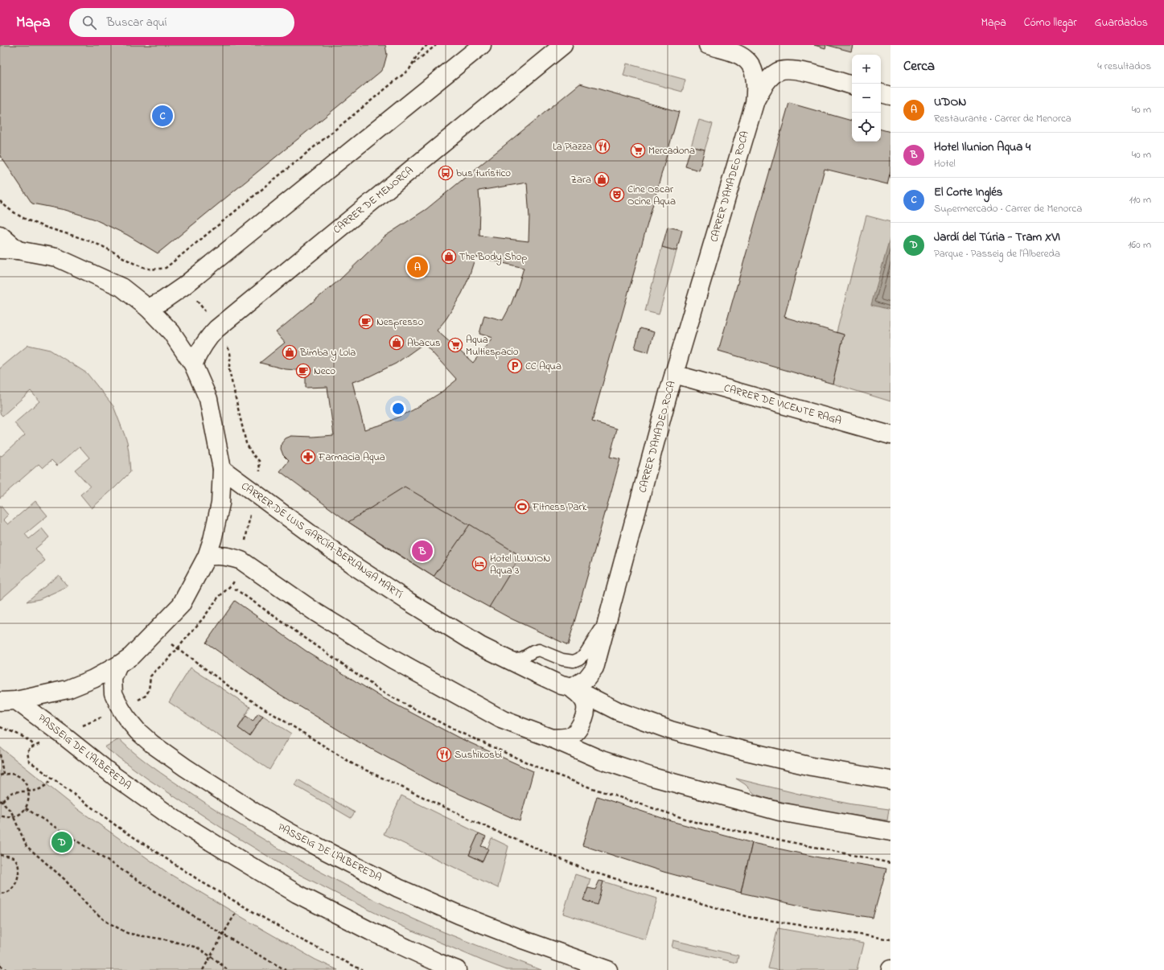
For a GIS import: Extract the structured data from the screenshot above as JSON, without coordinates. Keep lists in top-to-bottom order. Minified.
{"streets":{"street":["CARRER D'AMADEO ROCA","CARRER DE MENORCA","CARRER DE VICENTE RAGA","CARRER DE LUIS GARCÍA-BERLANGA MARTÍ","PASSEIG DE L'ALBEREDA"]},"crossings":[["CARRER D'AMADEO ROCA","CARRER DE VICENTE RAGA"],["CARRER D'AMADEO ROCA","CARRER DE LUIS GARCÍA-BERLANGA MARTÍ"]],"places":{"restaurant":["La Piazza","Sushikosbi"],"supermarket":["Mercadona","Aqua Multiespacio"],"bus stop":["bus turístico"],"shop":["Zara","The Body Shop","Abacus","Bimba y Lola"],"theatre":["Cine Oscar Ocine Aqua"],"cafe":["Nespresso","Neco"],"parking":["CC Aqua"],"pharmacy":["Farmacia Aqua"],"sports":["Fitness Park"],"hotel":["Hotel ILUNION Aqua 3"]},"page":{"header":"Mapa","search":"Buscar aquí","nav":["Mapa","Cómo llegar","Guardados"],"heading":["Cerca","4 resultados"],"map_buttons":["+","−"],"list":[{"mark":"A","name":"UDON","note":"Restaurante · Carrer de Menorca","value":"40 m"},{"mark":"B","name":"Hotel Ilunion Aqua 4","note":"Hotel","value":"40 m"},{"mark":"C","name":"El Corte Inglés","note":"Supermercado · Carrer de Menorca","value":"110 m"},{"mark":"D","name":"Jardí del Túria - Tram XVI","note":"Parque · Passeig de l'Albereda","value":"160 m"}],"pins":["C","A","B","D"]}}
